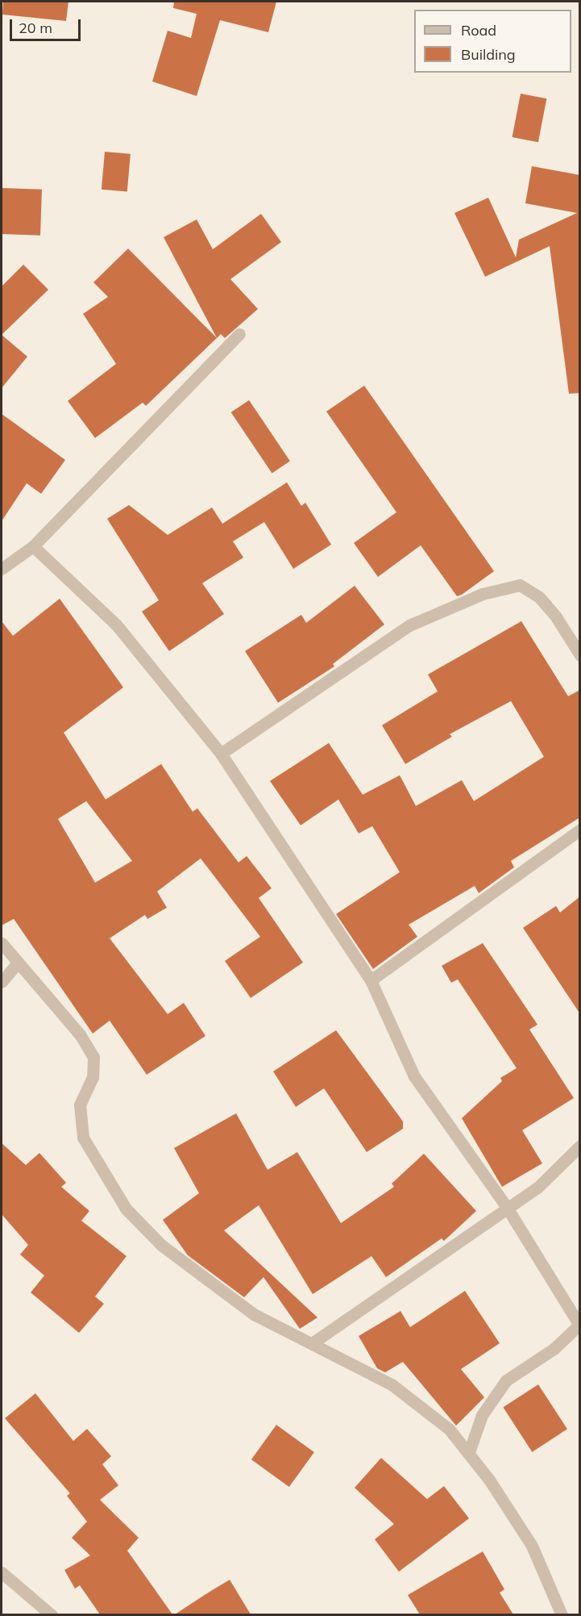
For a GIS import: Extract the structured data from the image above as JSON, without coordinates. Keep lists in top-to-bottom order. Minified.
{"legend":["Road","Building"],"scale_bar":"20 m"}
